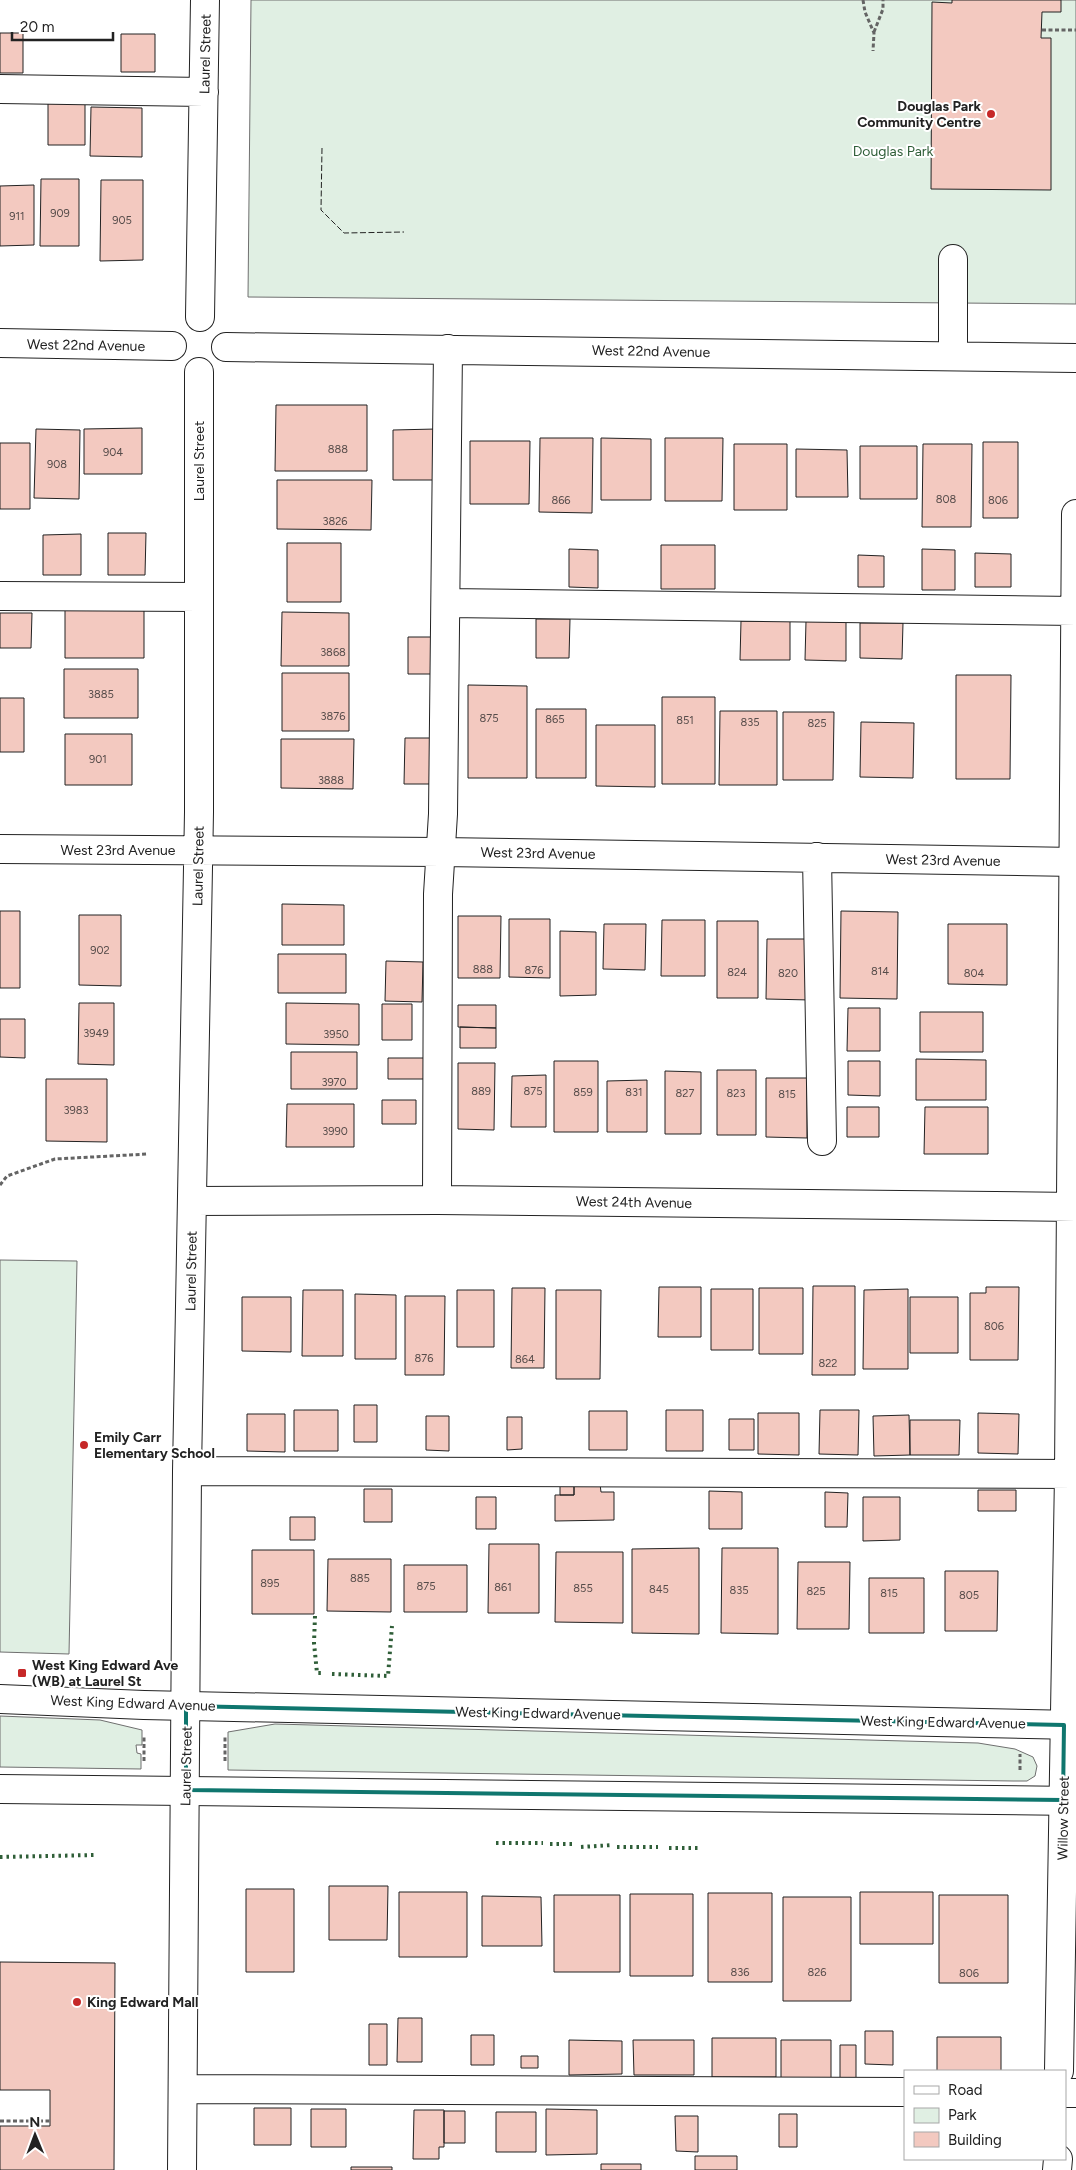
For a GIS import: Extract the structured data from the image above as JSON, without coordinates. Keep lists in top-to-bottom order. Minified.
{"streets":{"street":["Laurel Street","West 22nd Avenue","West 23rd Avenue","West 24th Avenue","West King Edward Avenue","Willow Street"]},"crossings":[["Laurel Street","West 22nd Avenue"],["Laurel Street","West 23rd Avenue"],["Laurel Street","West 24th Avenue"],["Laurel Street","West King Edward Avenue"],["West 23rd Avenue","Willow Street"],["West 24th Avenue","Willow Street"],["West King Edward Avenue","Willow Street"]],"parks":["Douglas Park"],"places":{"other":["Douglas Park Community Centre","Emily Carr Elementary School","King Edward Mall"],"transit":["West King Edward Ave (WB) at Laurel St"]},"house_numbers":["909","911","905","888","904","908","808","866","806","3826","3868","3885","3876","875","865","851","835","825","901","3888","902","888","876","814","824","820","804","3949","3950","3970","889","875","859","831","827","823","815","3983","3990","806","876","864","822","885","895","875","861","855","845","835","825","815","805","836","826","806"],"legend":["Road","Park","Building"],"scale_bar":"20 m","north":"top"}
